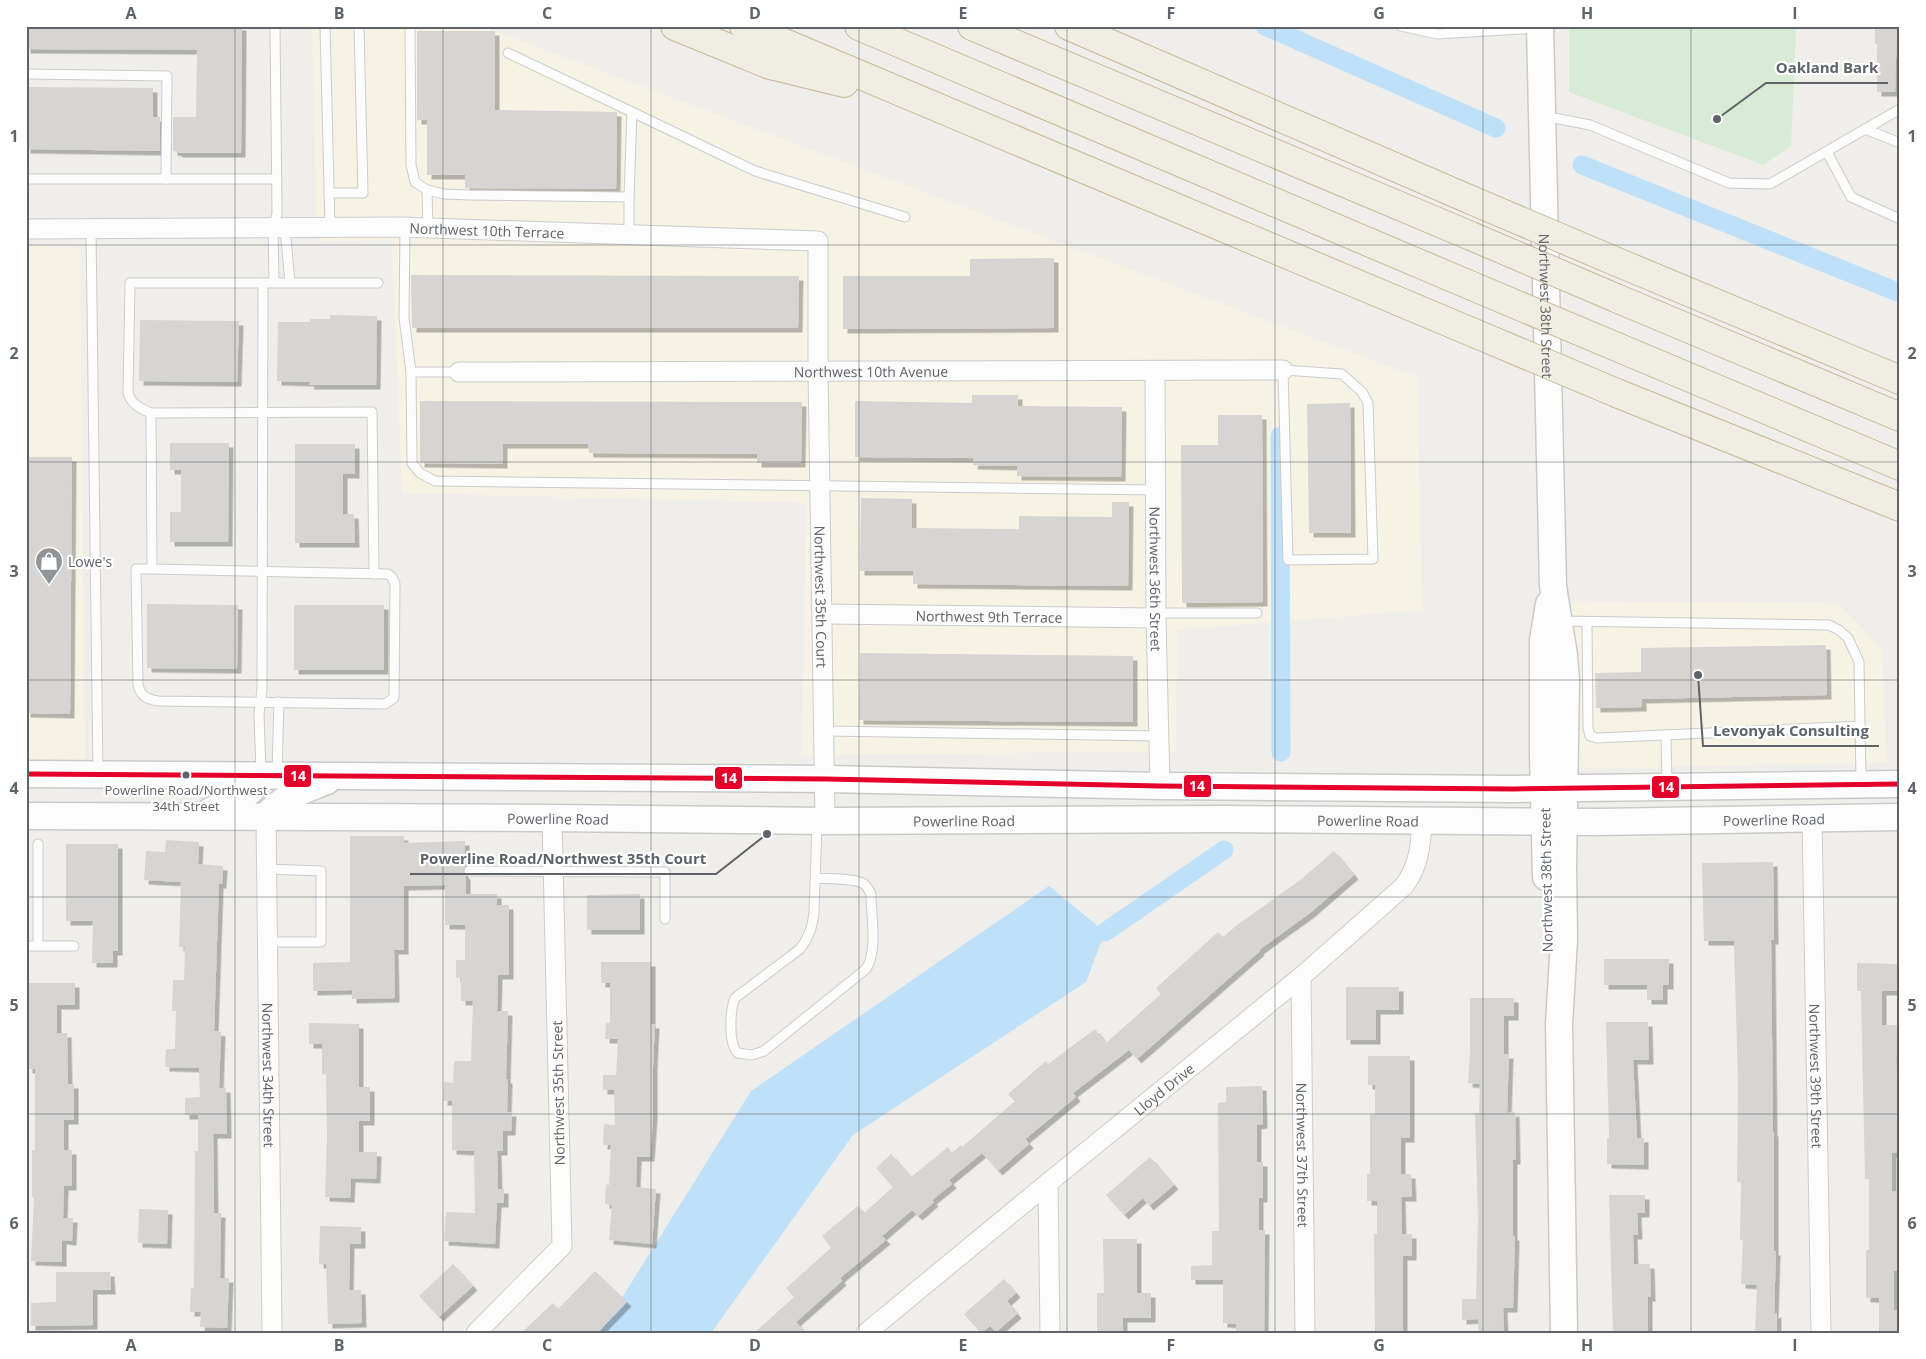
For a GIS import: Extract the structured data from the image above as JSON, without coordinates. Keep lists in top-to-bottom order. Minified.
{"streets":{"main road":["Northwest 38th Street","Powerline Road"],"street":["Northwest 10th Terrace","Northwest 10th Avenue","Northwest 36th Street","Northwest 35th Court","Northwest 9th Terrace","Northwest 34th Street","Northwest 39th Street","Lloyd Drive","Northwest 35th Street","Northwest 37th Street"]},"crossings":[["Northwest 10th Terrace","Northwest 10th Avenue"],["Northwest 10th Terrace","Northwest 35th Court"],["Northwest 38th Street","Powerline Road"],["Northwest 10th Avenue","Northwest 36th Street"],["Northwest 10th Avenue","Northwest 35th Court"],["Northwest 36th Street","Northwest 9th Terrace"],["Northwest 35th Court","Northwest 9th Terrace"],["Northwest 35th Court","Powerline Road"],["Powerline Road","Northwest 34th Street"],["Powerline Road","Northwest 39th Street"],["Powerline Road","Lloyd Drive"],["Powerline Road","Northwest 35th Street"],["Lloyd Drive","Northwest 37th Street"]],"places":{"other":["Oakland Bark","Levonyak Consulting","Powerline Road/Northwest 34th Street","Powerline Road/Northwest 35th Court"],"shop":["Lowe's"]},"lines":["transit line 14"],"grid":{"columns":["A","B","C","D","E","F","G","H","I"],"rows":["1","2","3","4","5","6"]}}
